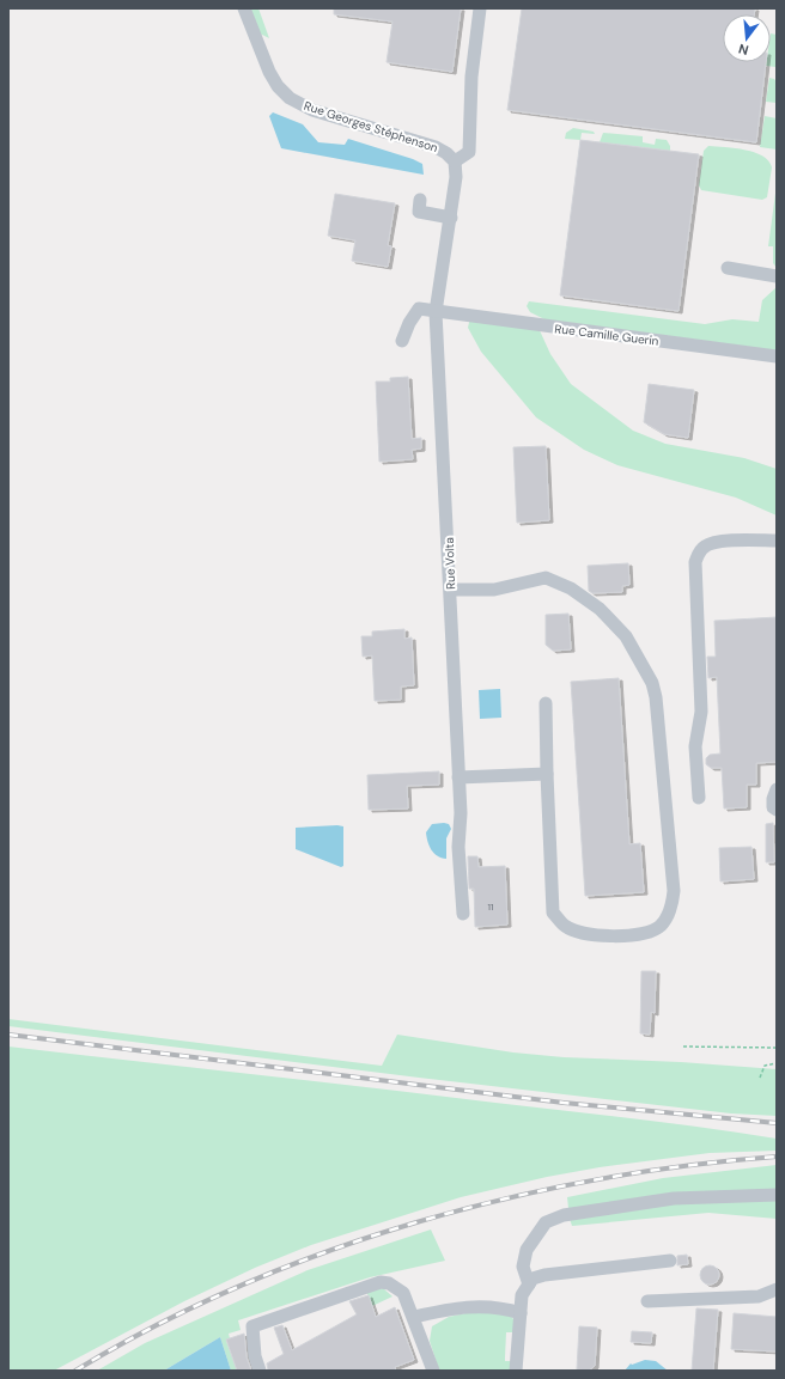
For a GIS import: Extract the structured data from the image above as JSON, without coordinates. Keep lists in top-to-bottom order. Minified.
{"streets":{"street":["Rue Georges Stéphenson","Rue Camille Guerin","Rue Volta"]},"crossings":[["Rue Camille Guerin","Rue Volta"]],"house_numbers":["11"],"north":"bottom"}
